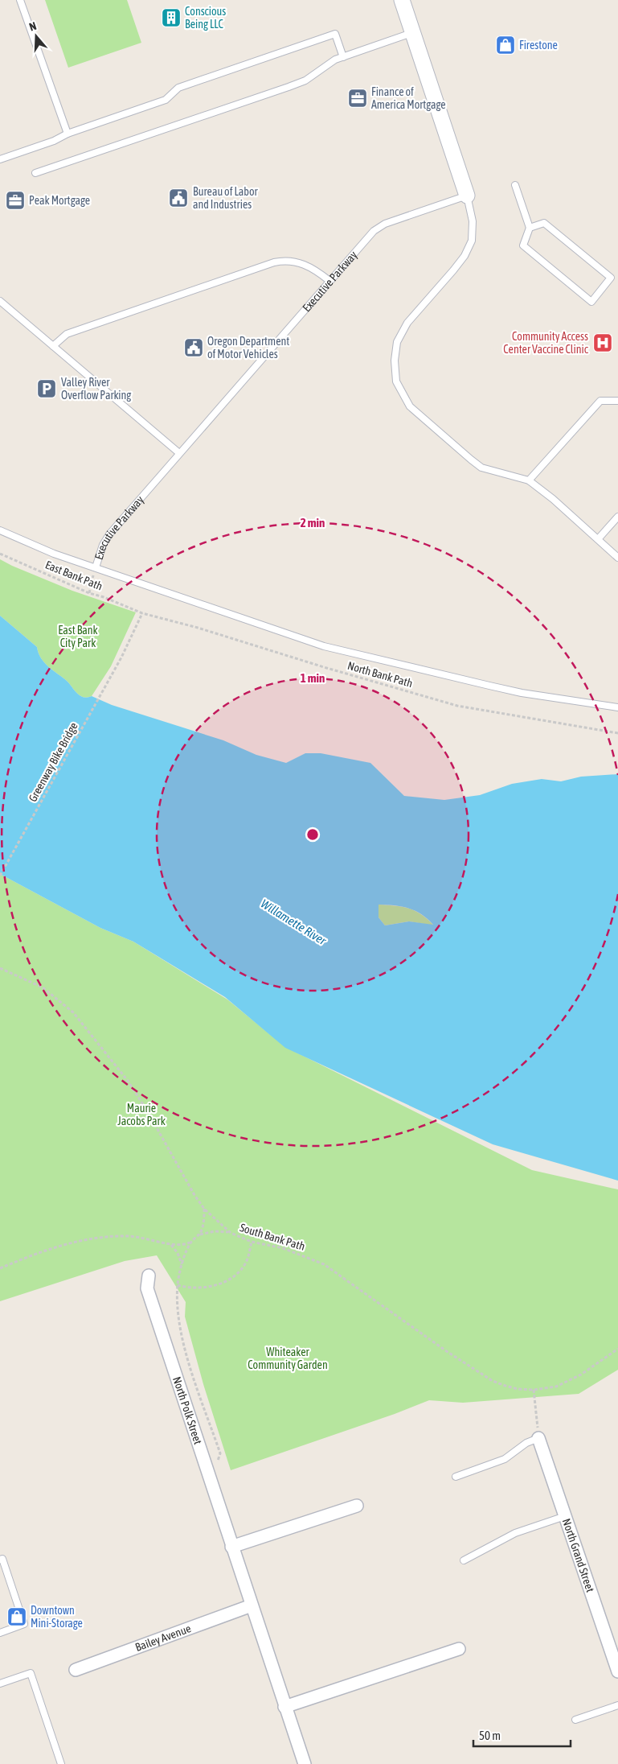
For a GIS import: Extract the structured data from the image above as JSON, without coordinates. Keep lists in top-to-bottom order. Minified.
{"streets":{"street":["North Polk Street","North Grand Street","Bailey Avenue"],"lane":["Executive Parkway"],"path":["East Bank Path","North Bank Path","Greenway Bike Bridge","South Bank Path"]},"crossings":[["East Bank Path","North Bank Path"],["East Bank Path","Greenway Bike Bridge"],["North Bank Path","Greenway Bike Bridge"],["North Polk Street","Bailey Avenue"]],"water":["Willamette River"],"parks":["East Bank City Park","Maurie Jacobs Park","Whiteaker Community Garden"],"places":{"building":["Conscious Being LLC"],"shop":["Firestone","Downtown Mini-Storage"],"office":["Finance of America Mortgage","Peak Mortgage"],"public building":["Bureau of Labor and Industries","Oregon Department of Motor Vehicles"],"hospital":["Community Access Center Vaccine Clinic"],"parking":["Valley River Overflow Parking"]},"scale_bar":"50 m","north":"top","rings":["2 min","1 min"]}
